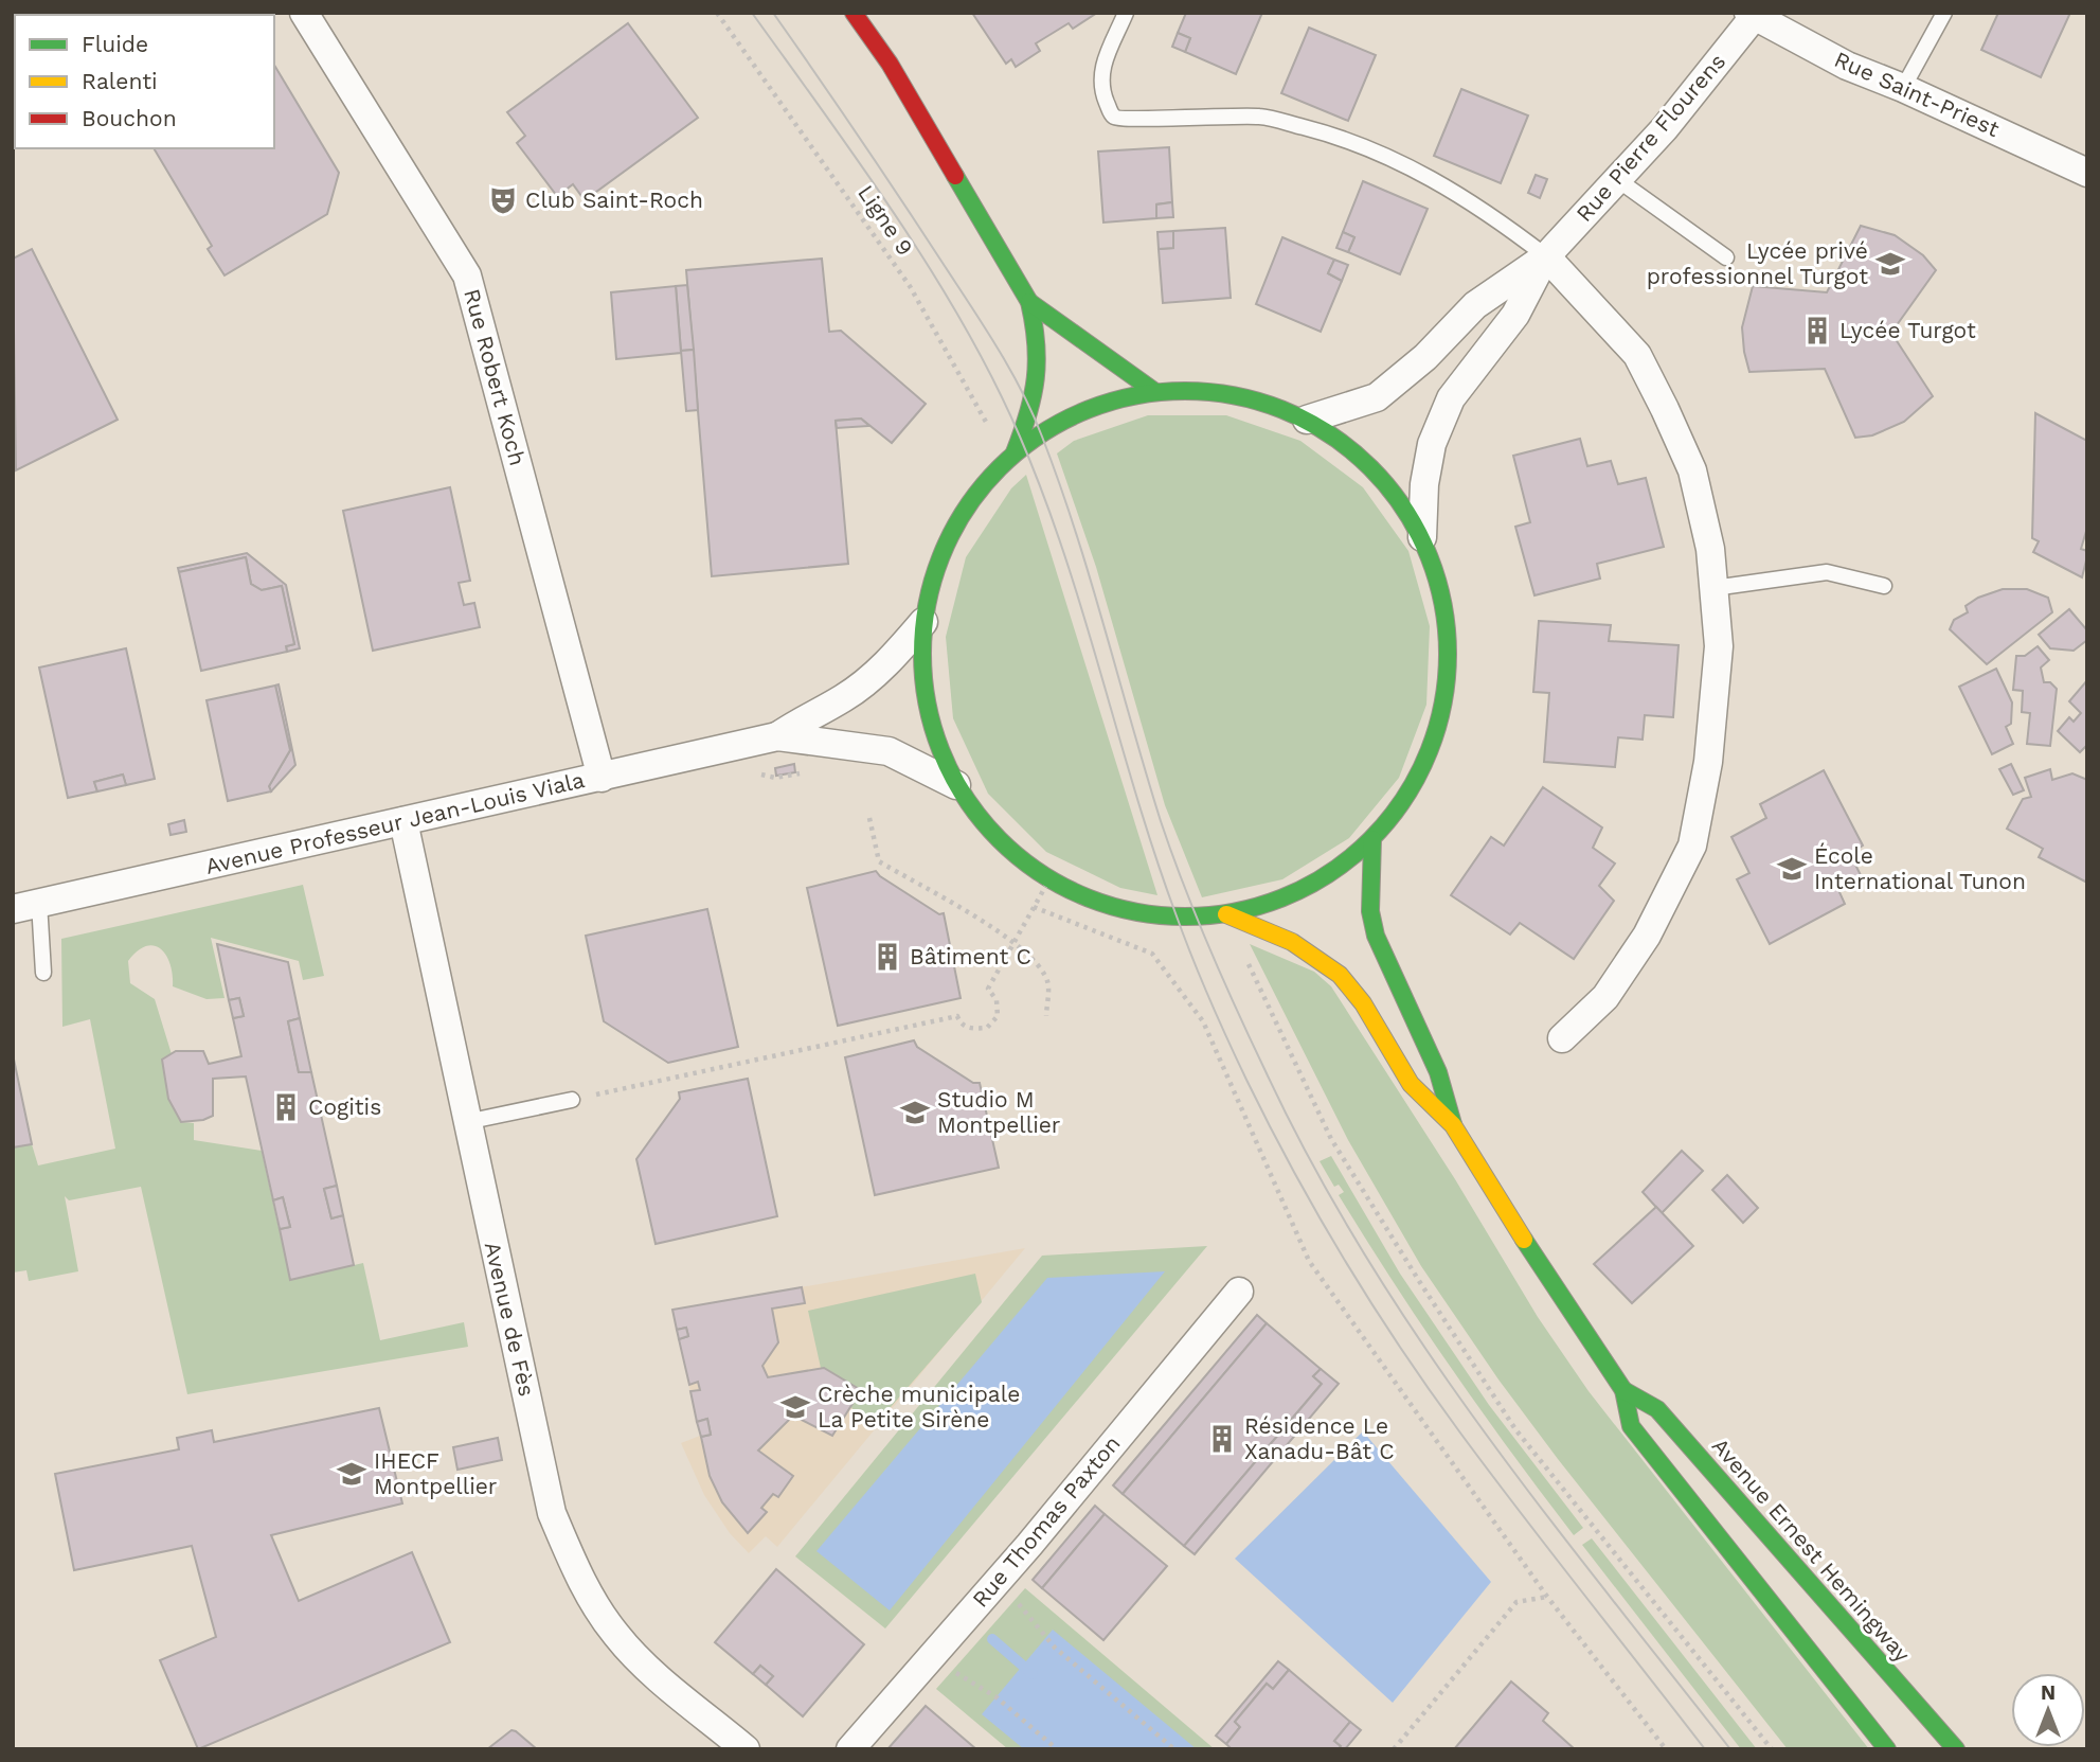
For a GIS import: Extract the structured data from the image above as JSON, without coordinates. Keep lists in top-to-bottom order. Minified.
{"streets":{"main road":["Avenue Ernest Hemingway"],"street":["Rue Saint-Priest","Rue Pierre Flourens","Rue Robert Koch","Avenue Professeur Jean-Louis Viala","Avenue de Fès","Rue Thomas Paxton"],"path":["Ligne 9"]},"crossings":[["Rue Saint-Priest","Rue Pierre Flourens"],["Rue Robert Koch","Avenue Professeur Jean-Louis Viala"],["Avenue Professeur Jean-Louis Viala","Avenue de Fès"]],"places":{"theatre":["Club Saint-Roch"],"school or university":["Lycée privé professionnel Turgot","École International Tunon","Studio M Montpellier","Crèche municipale La Petite Sirène","IHECF Montpellier"],"building":["Lycée Turgot","Bâtiment C","Cogitis","Résidence Le Xanadu-Bât C"]},"legend":["Fluide","Ralenti","Bouchon"],"north":"top"}
